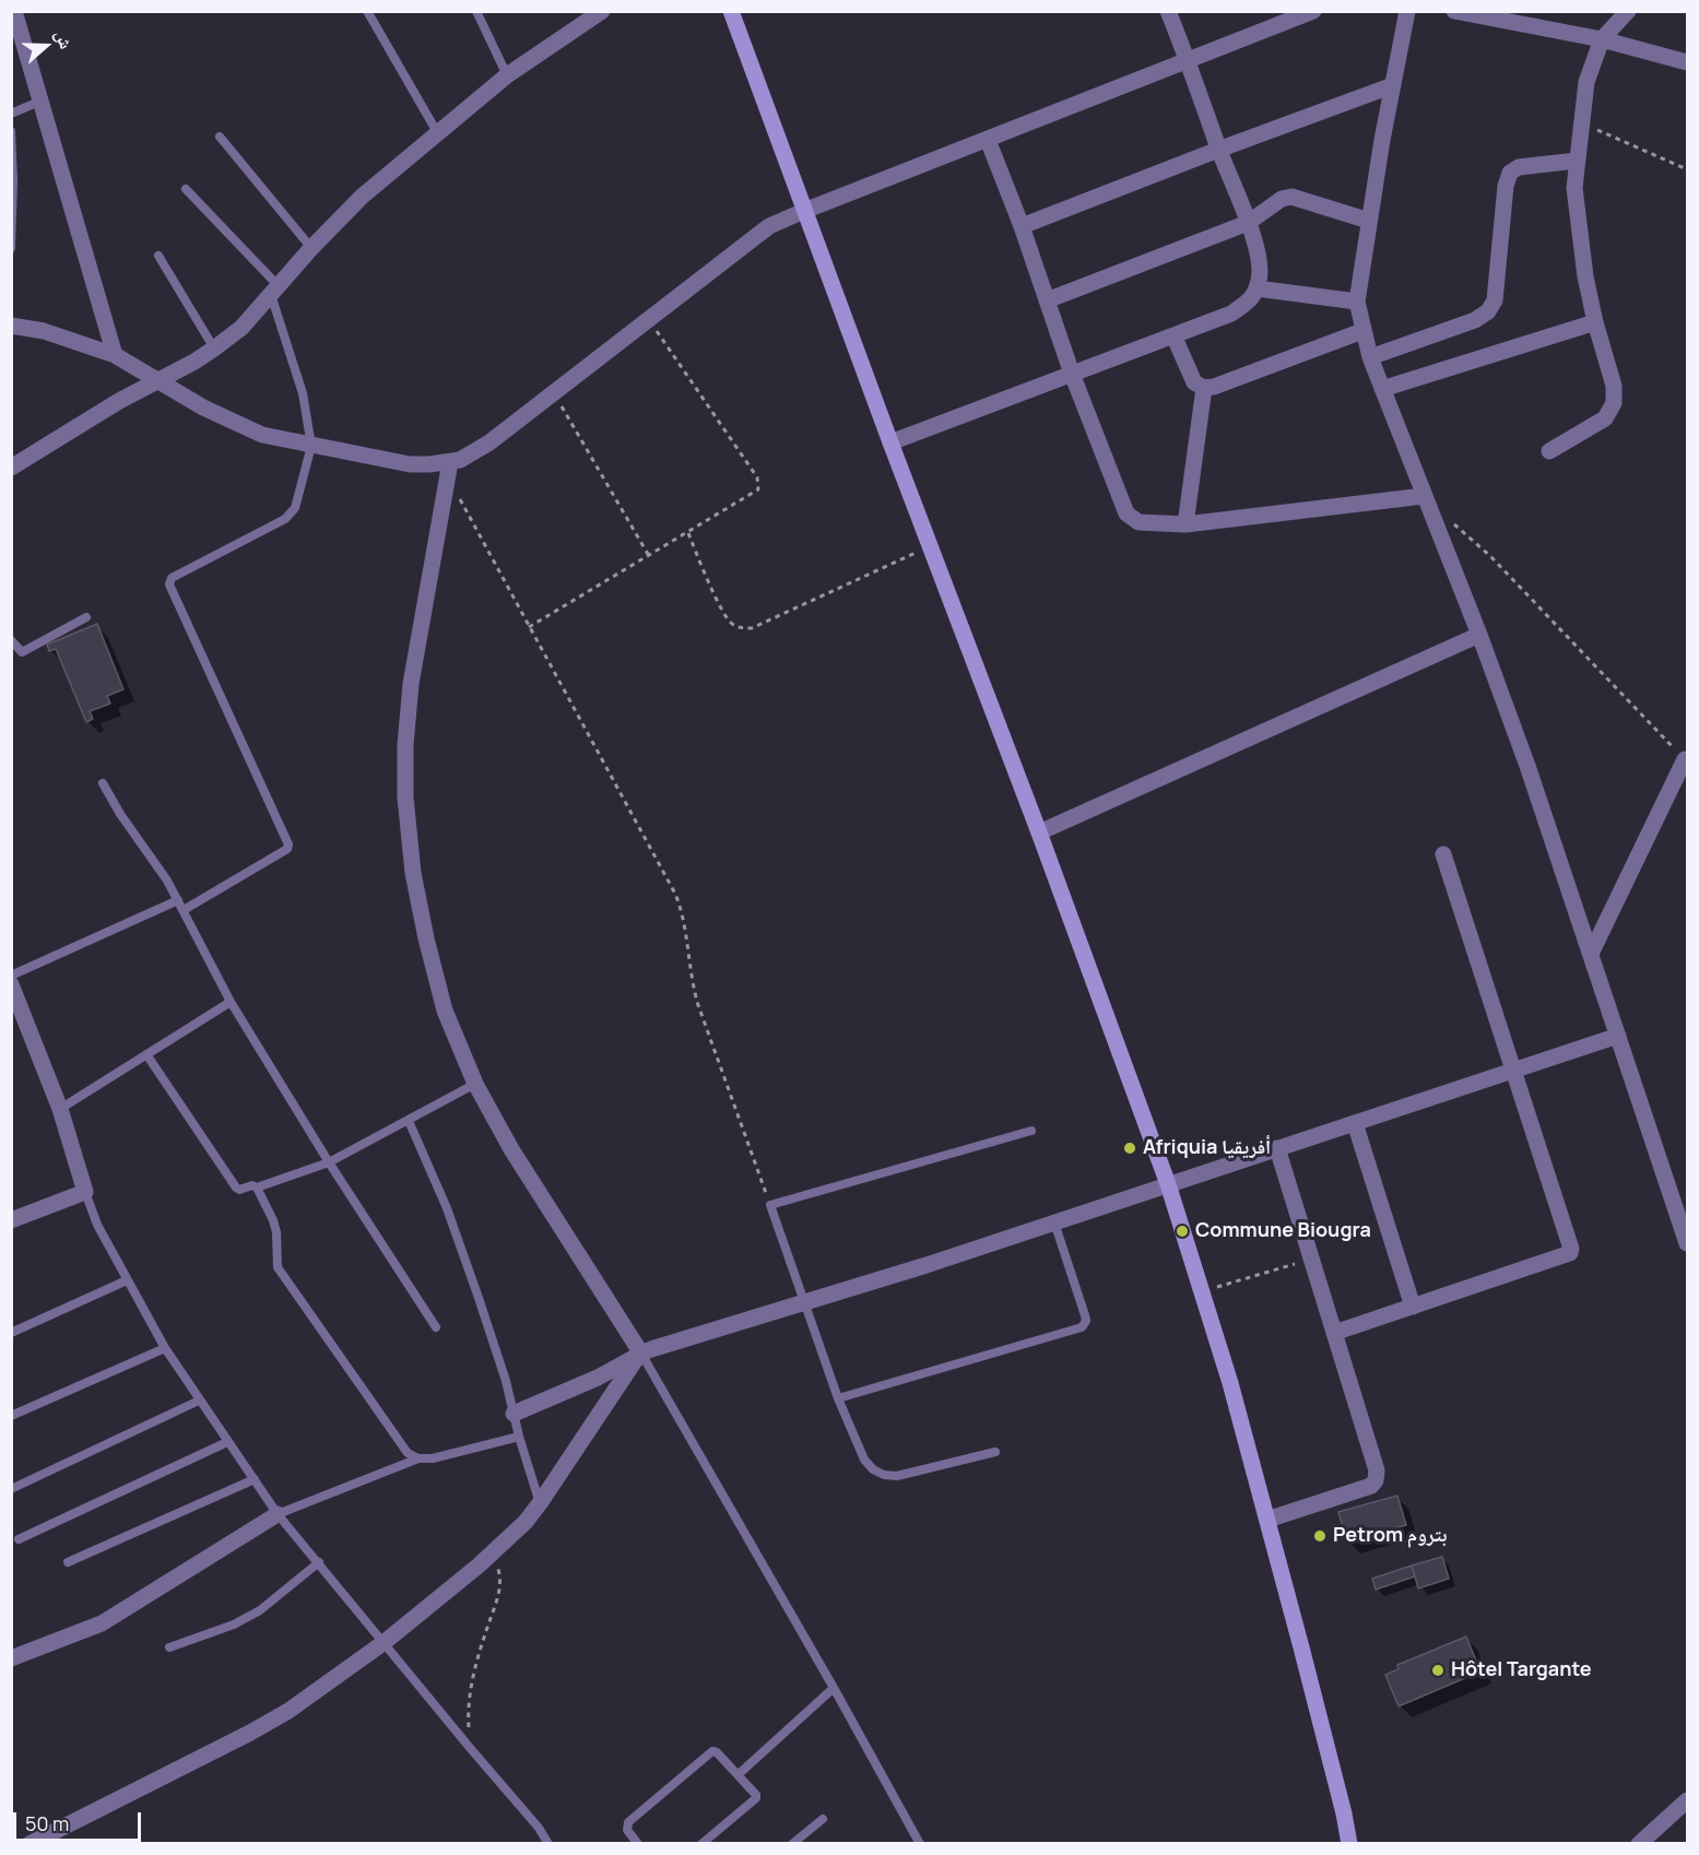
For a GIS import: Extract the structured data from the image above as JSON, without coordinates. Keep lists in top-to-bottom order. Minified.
{"places":["Afriquia أفريقيا","Commune Biougra","Petrom بتروم","Hôtel Targante"],"scale_bar":"50 m","north":"right"}
